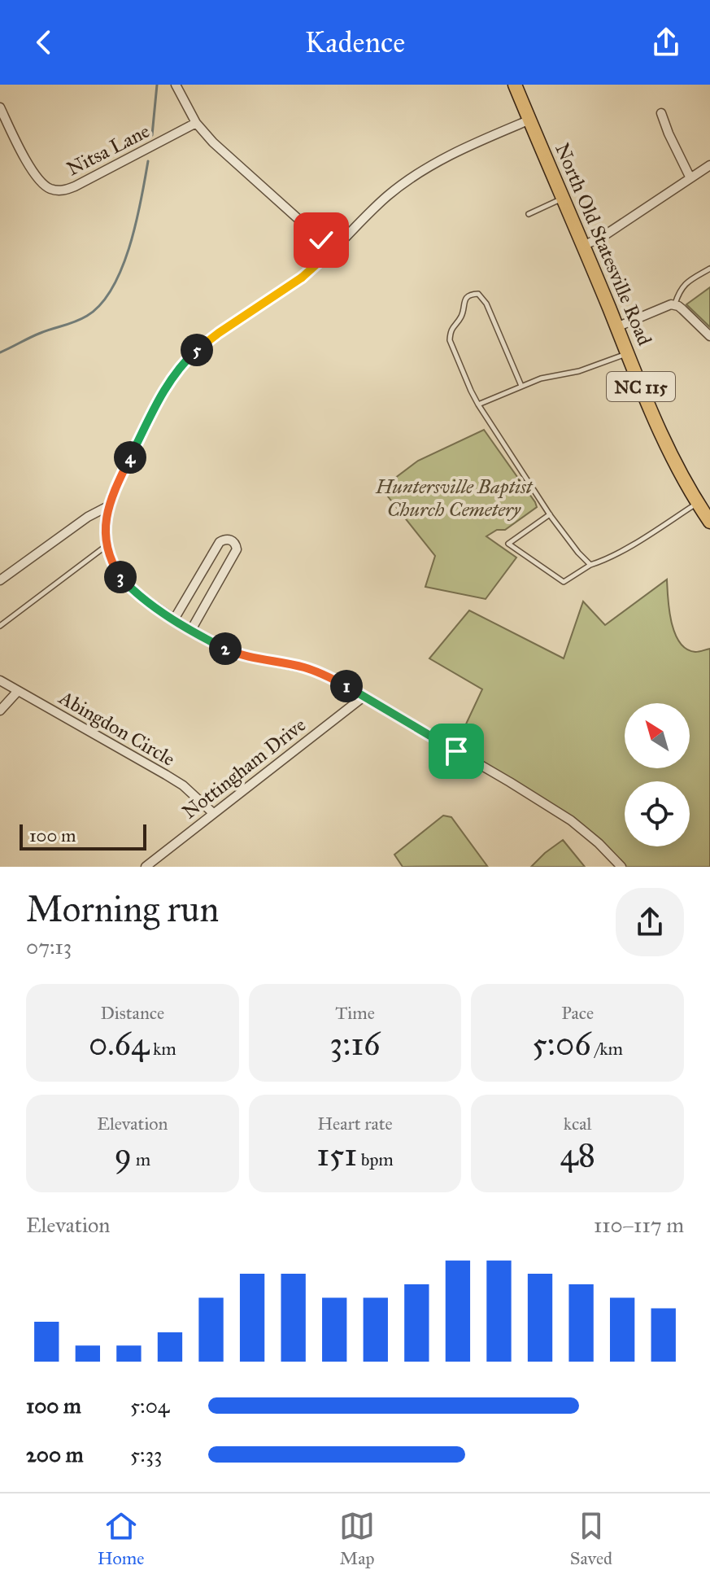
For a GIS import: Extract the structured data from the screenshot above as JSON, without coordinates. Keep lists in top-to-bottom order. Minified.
{"streets":{"main road":["North Old Statesville Road","NC 115"],"street":["Nitsa Lane","Abingdon Circle","Nottingham Drive"]},"crossings":[["Abingdon Circle","Nottingham Drive"]],"parks":["Huntersville Baptist Church Cemetery"],"scale_bar":"100 m","north":"top left","page":{"header":"Kadence","pins":["5","4","3","2","1"],"scale":"100 m","heading":["Morning run","07:13"],"stats":[["Distance","0.64 km"],["Time","3:16"],["Pace","5:06 /km"],["Elevation","9 m"],["Heart rate","151 bpm"],["kcal","48"]],"chart":["Elevation","110–117 m"],"list":[{"name":"100 m","note":"5:04"},{"name":"200 m","note":"5:33"}],"tabs":["Home","Map","Saved"]}}
